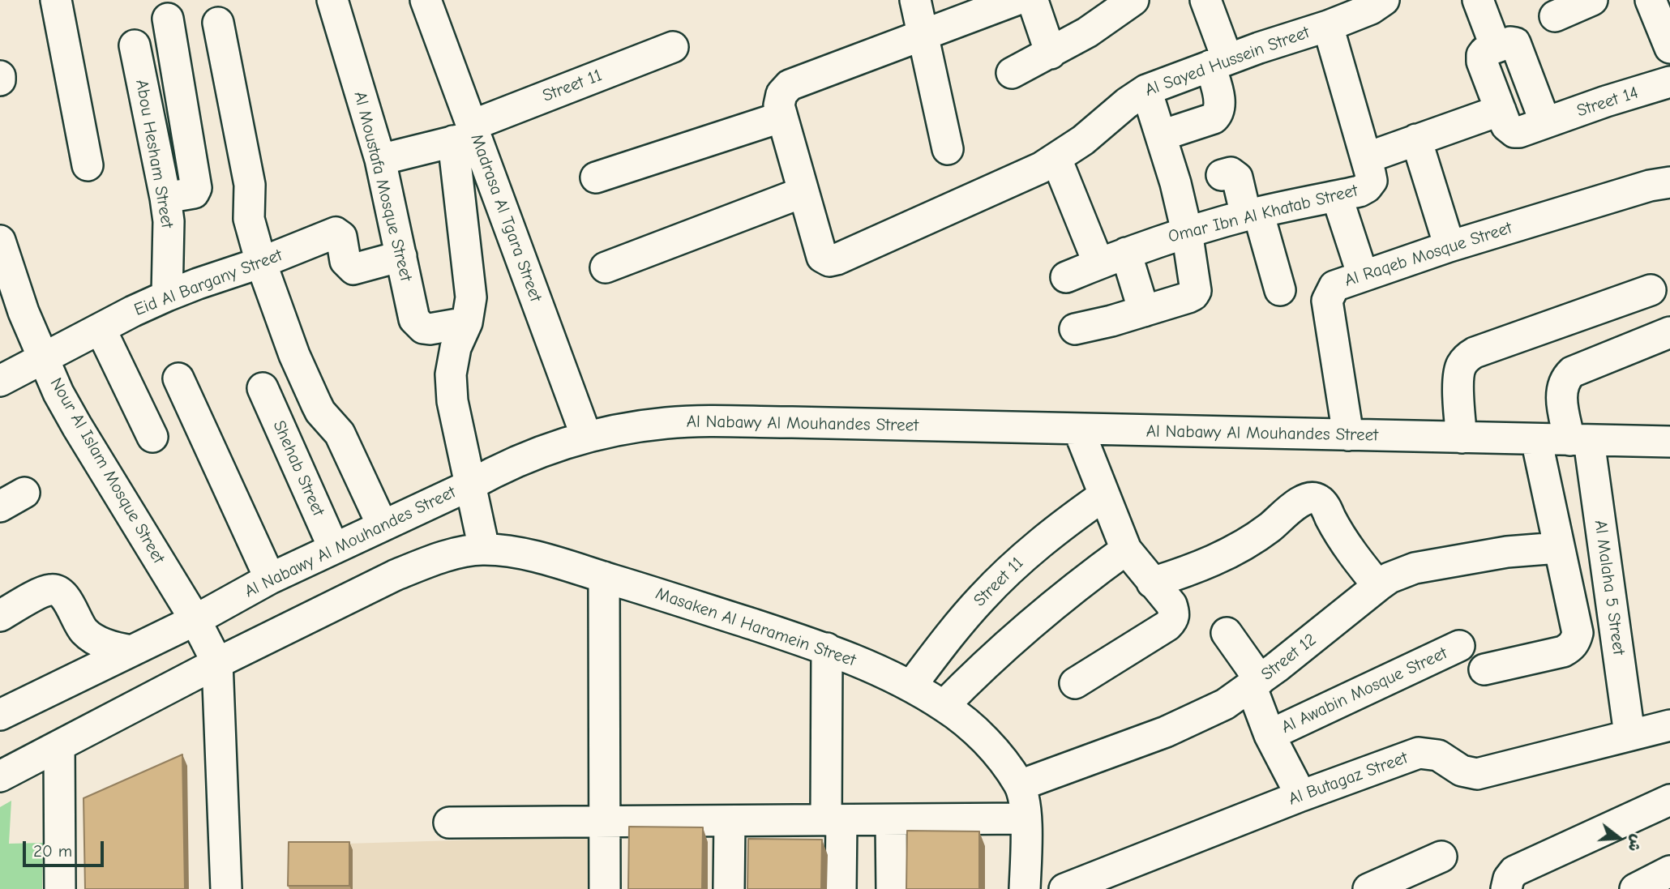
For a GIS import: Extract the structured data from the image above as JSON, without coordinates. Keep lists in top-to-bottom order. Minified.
{"streets":{"street":["Al Sayed Hussein Street","Street 11","Street 14","Abou Hesham Street","Al Moustafa Mosque Street","Omar Ibn Al Khatab Street","Madrasa Al Tgara Street","Al Raqeb Mosque Street","Eid Al Bargany Street","Al Nabawy Al Mouhandes Street","Shehab Street","Nour Al Islam Mosque Street","Al Malaha 5 Street","Masaken Al Haramein Street","Street 12","Al Awabin Mosque Street","Al Butagaz Street"]},"crossings":[["Al Sayed Hussein Street","Omar Ibn Al Khatab Street"],["Street 11","Al Moustafa Mosque Street"],["Street 11","Madrasa Al Tgara Street"],["Street 11","Masaken Al Haramein Street"],["Abou Hesham Street","Eid Al Bargany Street"],["Al Moustafa Mosque Street","Eid Al Bargany Street"],["Madrasa Al Tgara Street","Al Nabawy Al Mouhandes Street"],["Al Raqeb Mosque Street","Al Nabawy Al Mouhandes Street"],["Eid Al Bargany Street","Nour Al Islam Mosque Street"],["Al Nabawy Al Mouhandes Street","Shehab Street"],["Al Nabawy Al Mouhandes Street","Nour Al Islam Mosque Street"],["Al Nabawy Al Mouhandes Street","Al Malaha 5 Street"],["Al Malaha 5 Street","Al Butagaz Street"],["Masaken Al Haramein Street","Street 12"]],"scale_bar":"20 m","north":"right"}
